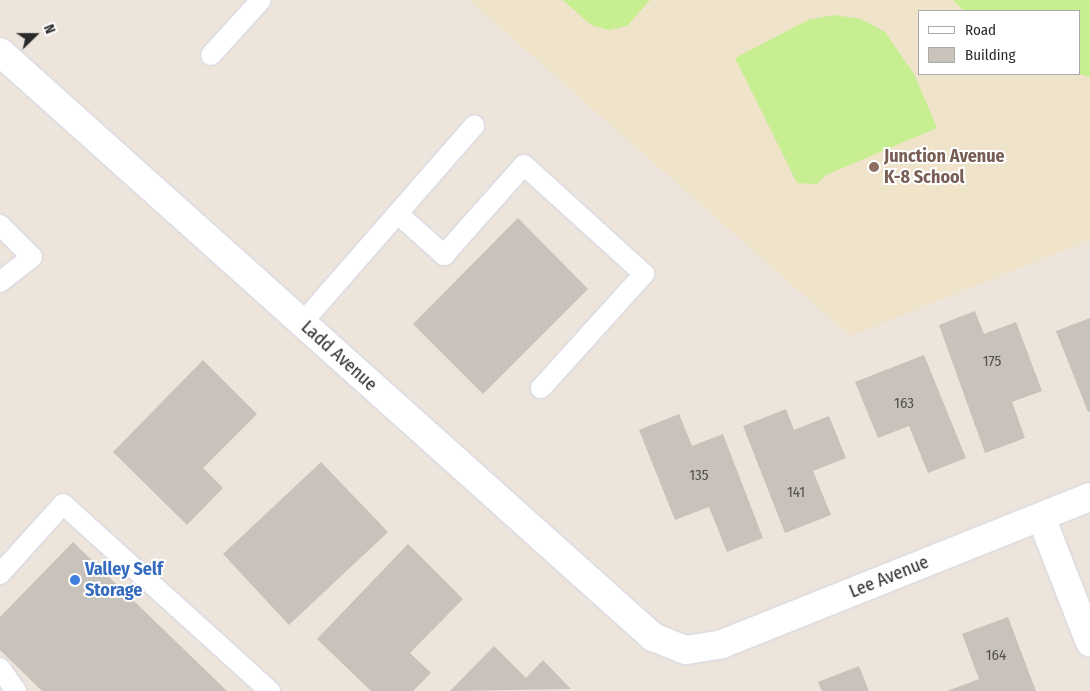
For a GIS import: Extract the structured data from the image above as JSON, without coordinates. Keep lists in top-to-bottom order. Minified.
{"streets":{"street":["Ladd Avenue","Lee Avenue"]},"crossings":[["Ladd Avenue","Lee Avenue"]],"places":["Junction Avenue K-8 School","Valley Self Storage"],"house_numbers":["175","163","135","141","164"],"legend":["Road","Building"],"north":"right"}
